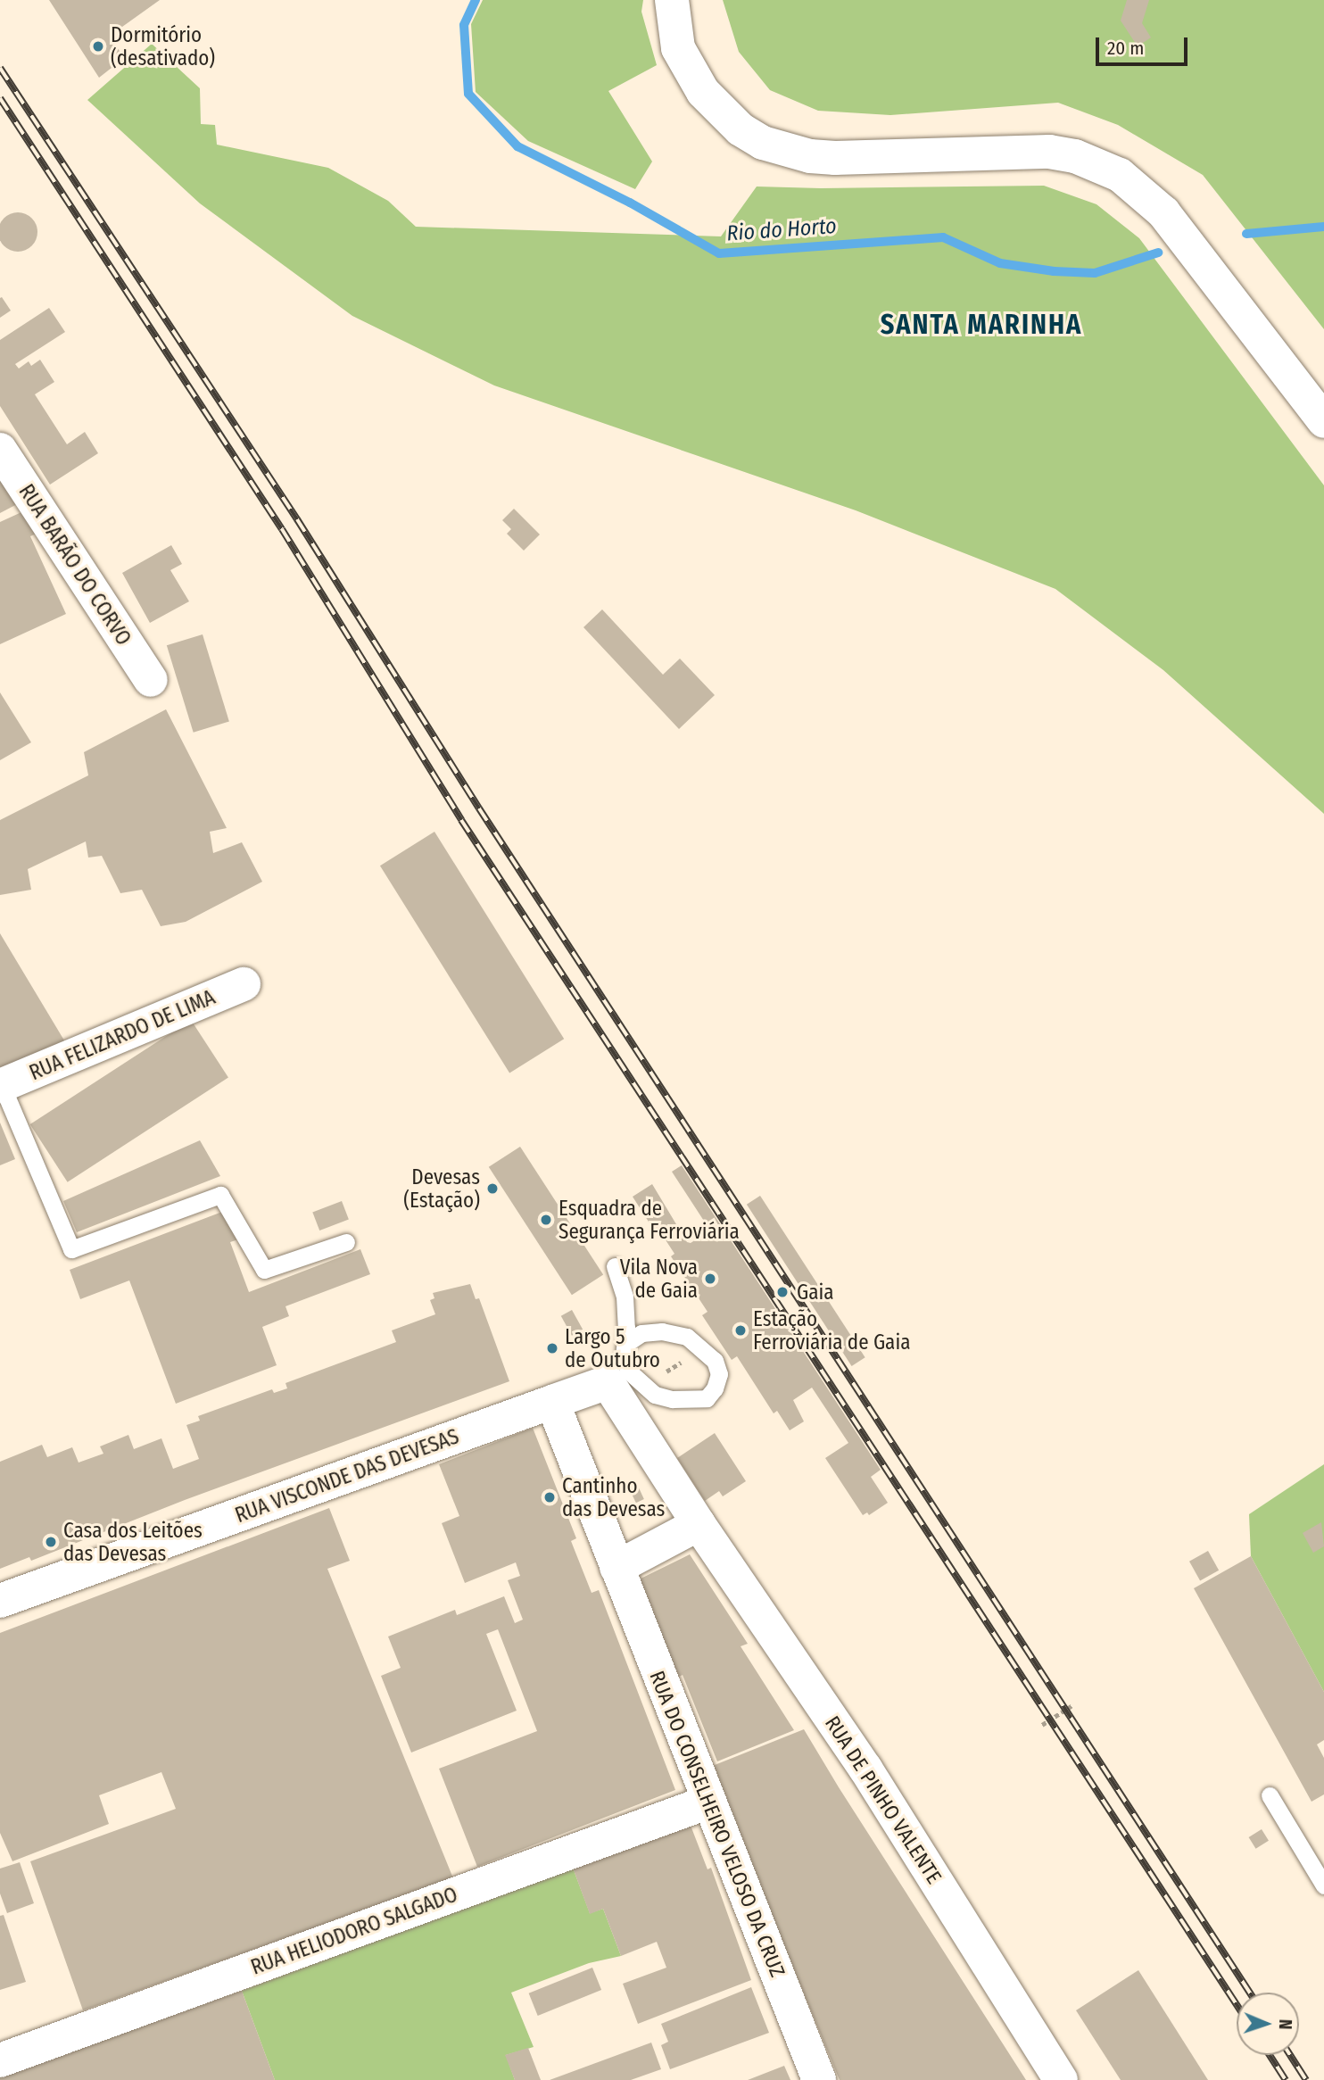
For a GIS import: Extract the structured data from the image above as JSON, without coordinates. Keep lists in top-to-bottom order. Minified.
{"streets":{"main road":["RUA BARÃO DO CORVO","RUA FELIZARDO DE LIMA","RUA VISCONDE DAS DEVESAS","RUA DE PINHO VALENTE","RUA DO CONSELHEIRO VELOSO DA CRUZ","RUA HELIODORO SALGADO"]},"crossings":[["RUA DO CONSELHEIRO VELOSO DA CRUZ","RUA HELIODORO SALGADO"]],"districts":["SANTA MARINHA"],"water":["Rio do Horto"],"places":["Dormitório (desativado)","Devesas (Estação)","Esquadra de Segurança Ferroviária","Vila Nova de Gaia","Gaia","Estação Ferroviária de Gaia","Largo 5 de Outubro","Cantinho das Devesas","Casa dos Leitões das Devesas"],"scale_bar":"20 m","north":"right"}
